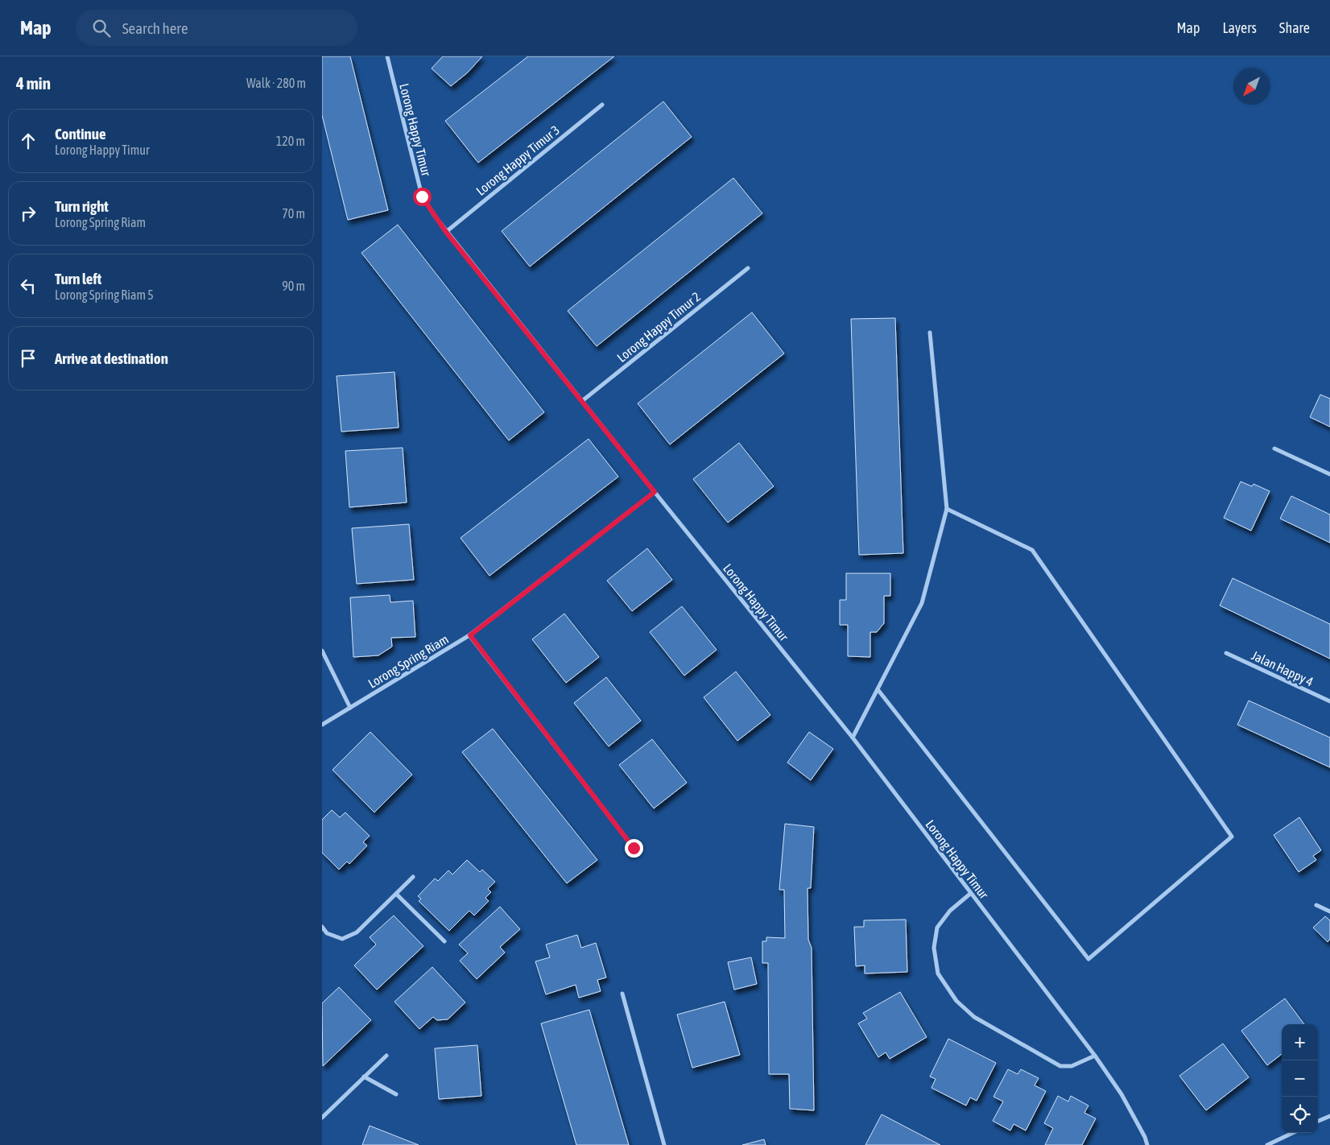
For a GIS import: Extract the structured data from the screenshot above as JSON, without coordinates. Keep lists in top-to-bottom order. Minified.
{"streets":{"street":["Lorong Happy Timur","Lorong Happy Timur 3","Lorong Happy Timur 2","Lorong Spring Riam","Jalan Happy 4"]},"crossings":[["Lorong Happy Timur","Lorong Happy Timur 3"],["Lorong Happy Timur","Lorong Happy Timur 2"],["Lorong Happy Timur","Lorong Spring Riam"]],"north":"bottom left","page":{"header":"Map","search":"Search here","nav":["Map","Layers","Share"],"heading":["4 min","Walk · 280 m"],"list":[["Continue","Lorong Happy Timur","120 m"],["Turn right","Lorong Spring Riam","70 m"],["Turn left","Lorong Spring Riam 5","90 m"],"Arrive at destination"],"map_buttons":["+","−"]}}
